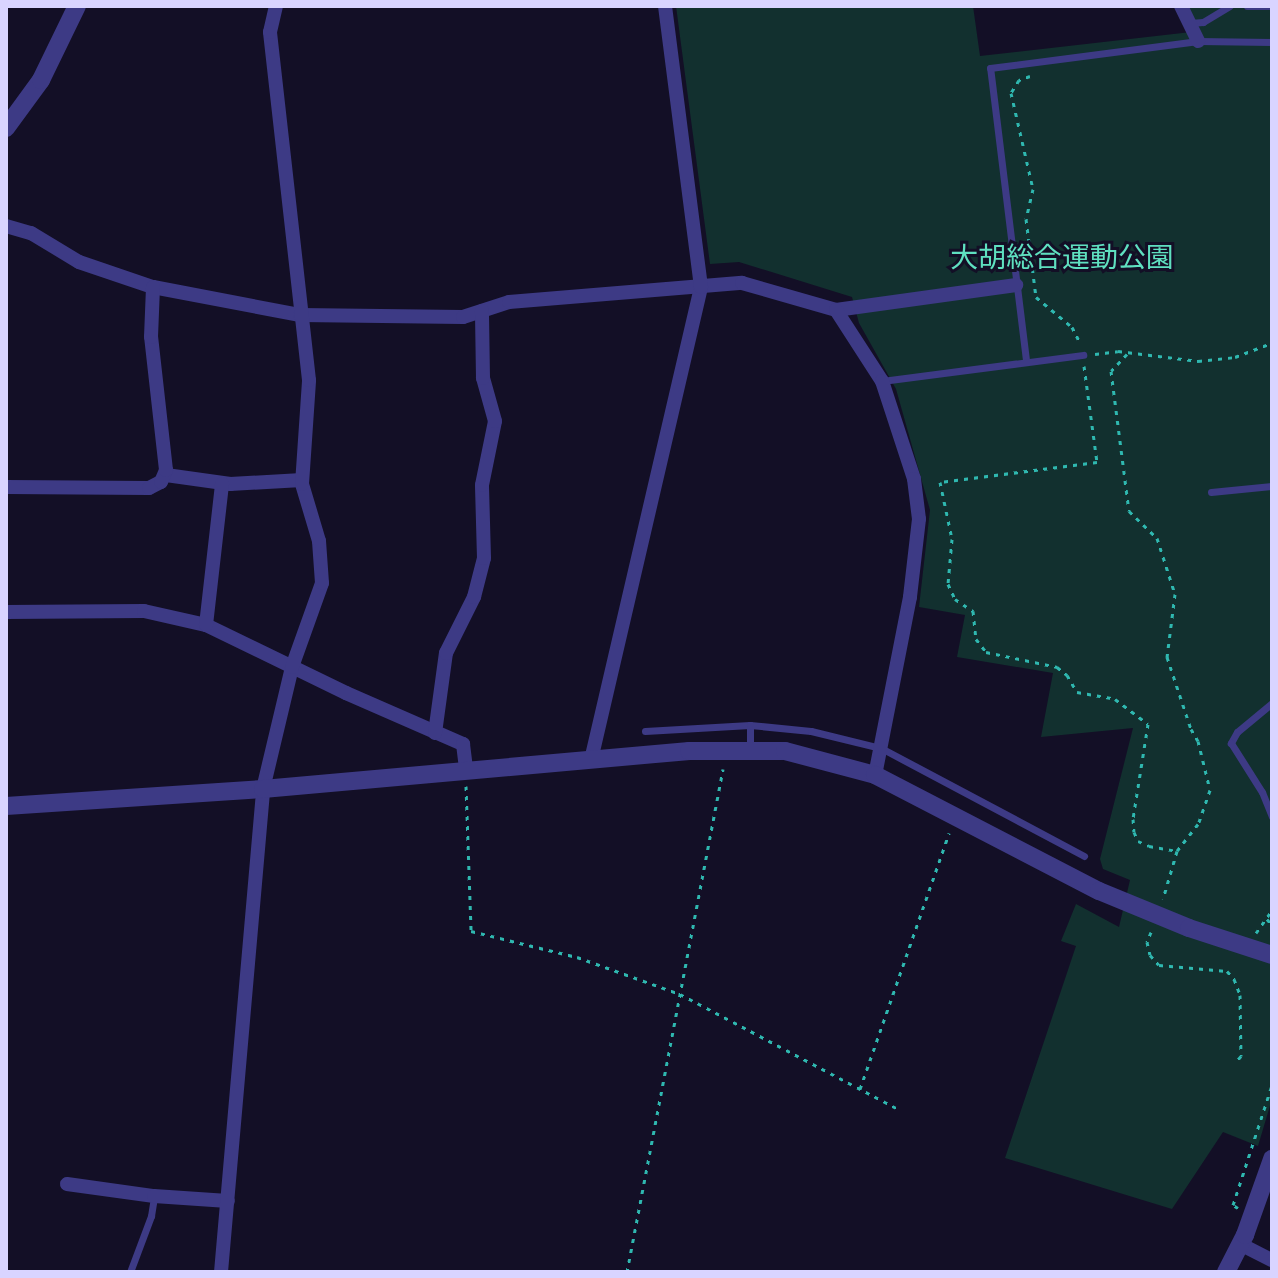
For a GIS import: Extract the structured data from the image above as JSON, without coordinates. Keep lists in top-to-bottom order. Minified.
{"parks":["大胡総合運動公園"]}
